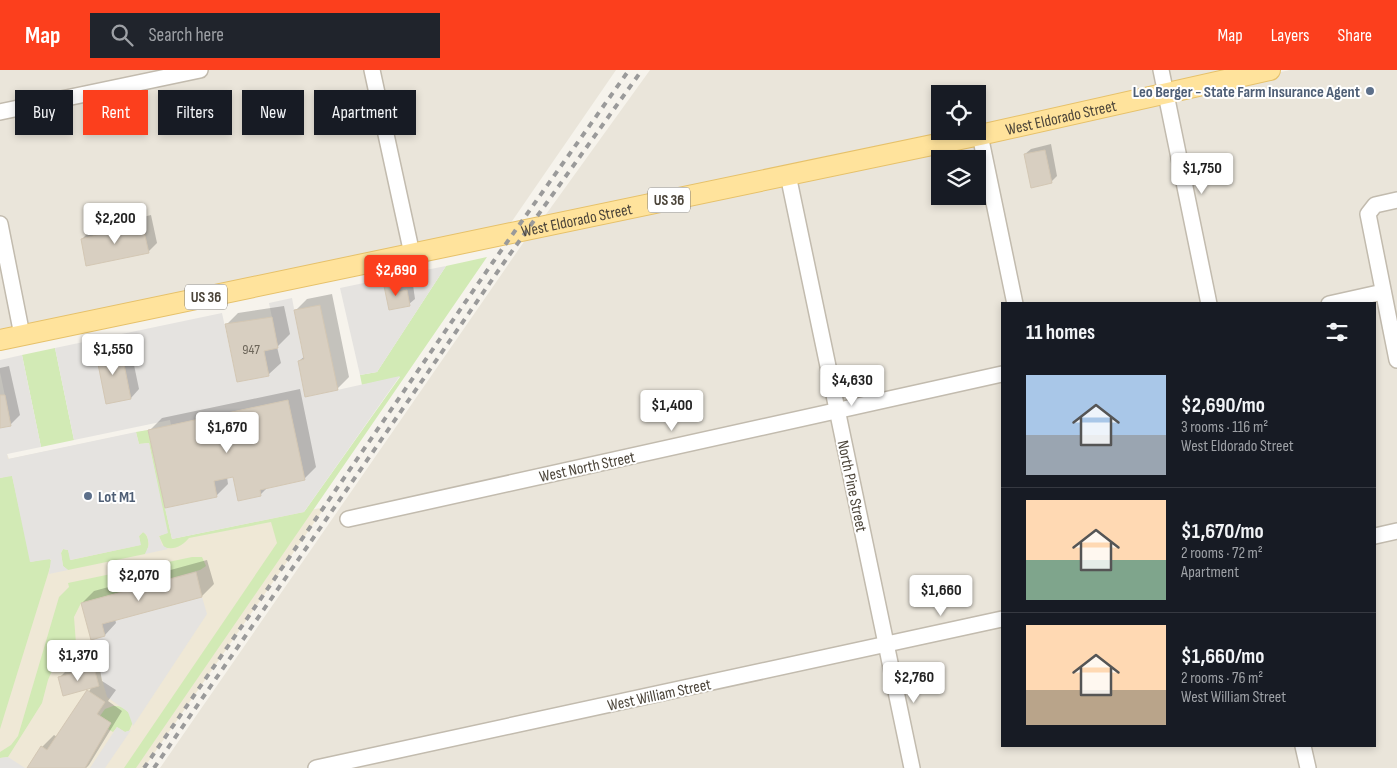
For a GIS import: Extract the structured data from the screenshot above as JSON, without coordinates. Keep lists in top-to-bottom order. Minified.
{"streets":{"main road":["West Eldorado Street","US 36"],"street":["West North Street","North Pine Street","West William Street"]},"crossings":[["West Eldorado Street","North Pine Street"],["West North Street","North Pine Street"],["North Pine Street","West William Street"]],"places":["Leo Berger - State Farm Insurance Agent","Lot M1"],"house_numbers":["947"],"page":{"header":"Map","search":"Search here","nav":["Map","Layers","Share"],"chip":["Buy","Rent","Filters","New","Apartment"],"price":["$1,750","$2,200","$2,690","$1,550","$4,630","$1,400","$1,670","$2,070","$1,660","$1,370","$2,760"],"heading":"11 homes","list":[{"name":"$2,690/mo","note":"3 rooms · 116 m² · West Eldorado Street"},{"name":"$1,670/mo","note":"2 rooms · 72 m² · Apartment"},{"name":"$1,660/mo","note":"2 rooms · 76 m² · West William Street"}]}}
